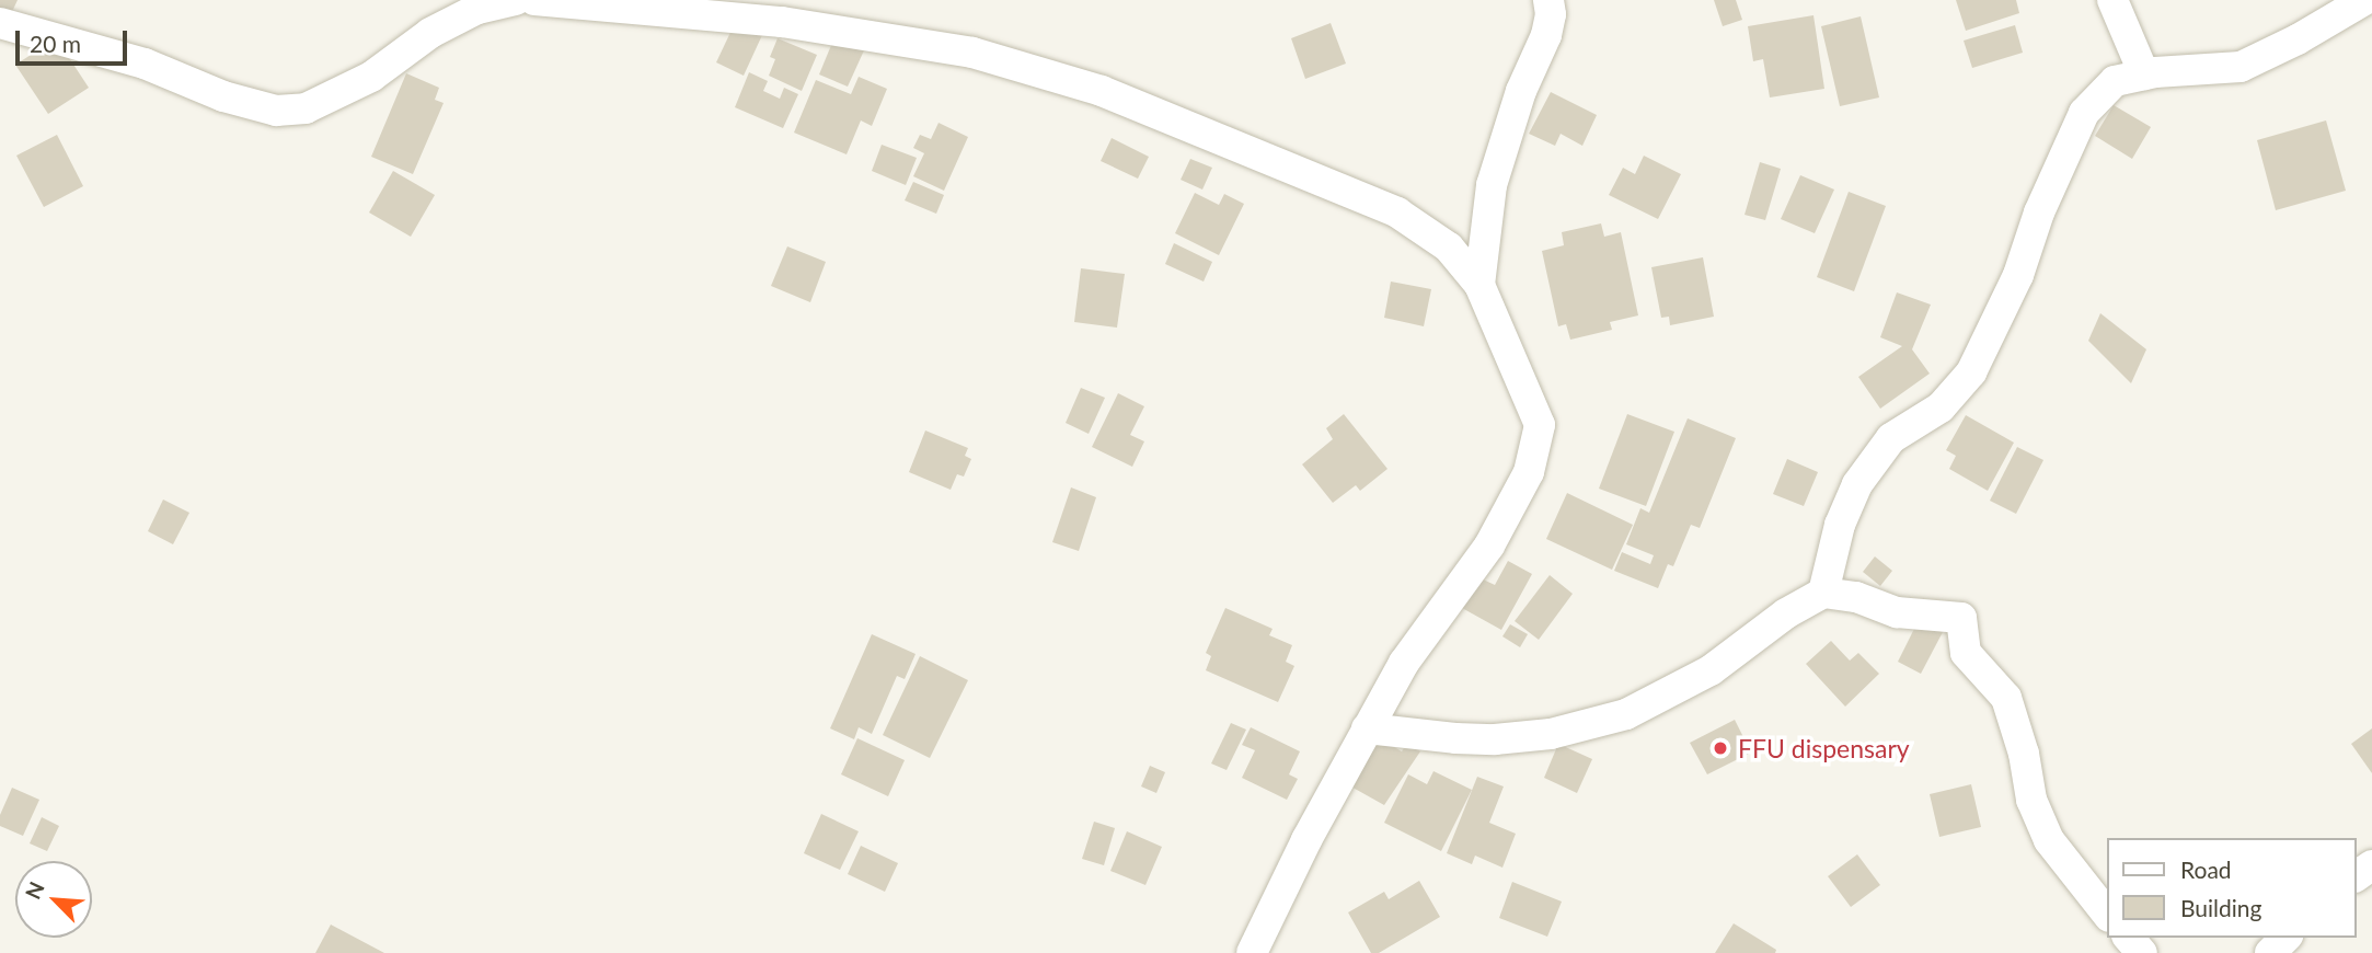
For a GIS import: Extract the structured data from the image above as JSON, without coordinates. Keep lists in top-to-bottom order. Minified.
{"places":["FFU dispensary"],"legend":["Road","Building"],"scale_bar":"20 m","north":"top left"}
